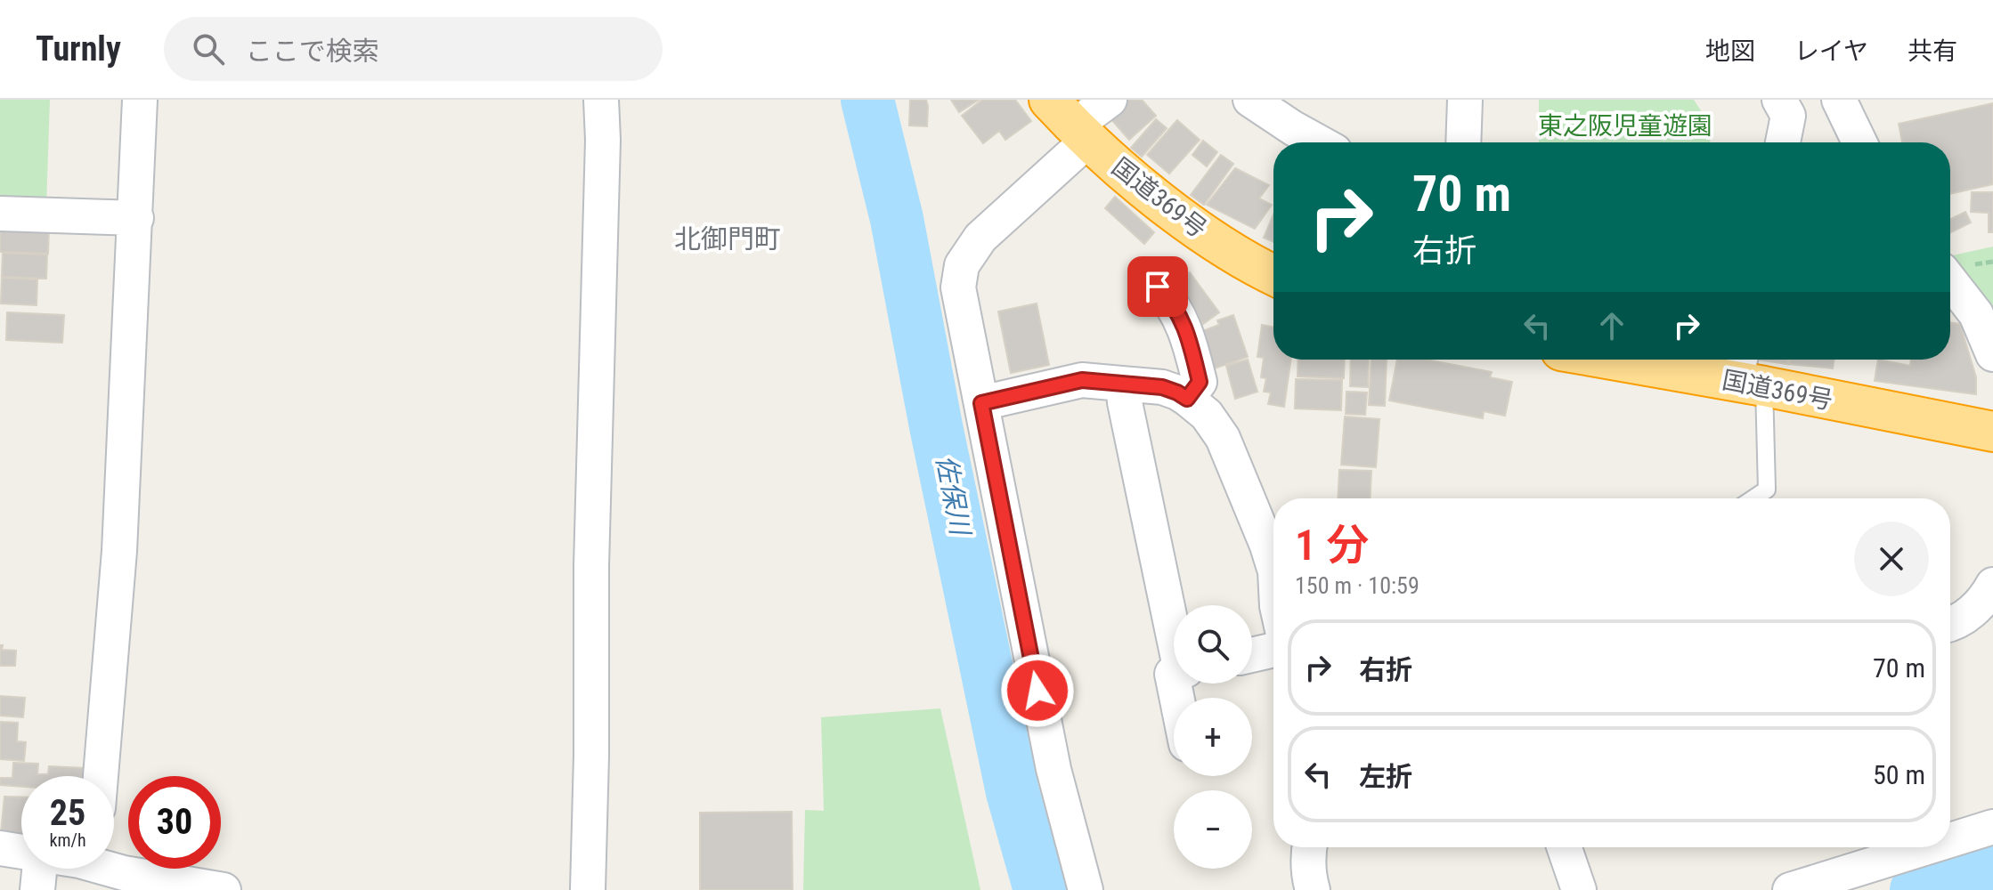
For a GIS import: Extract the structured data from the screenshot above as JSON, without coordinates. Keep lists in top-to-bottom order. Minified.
{"streets":{"highway":["国道369号"]},"districts":["北御門町"],"water":["佐保川"],"parks":["東之阪児童遊園"],"page":{"header":"Turnly","search":"ここで検索","nav":["地図","レイヤ","共有"],"turn":["70 m","右折"],"heading":["1 分","150 m · 10:59"],"map_buttons":["+","−"],"list":[{"name":"右折","value":"70 m"},{"name":"左折","value":"50 m"}],"speed":"25 km/h","limit":"30"}}
